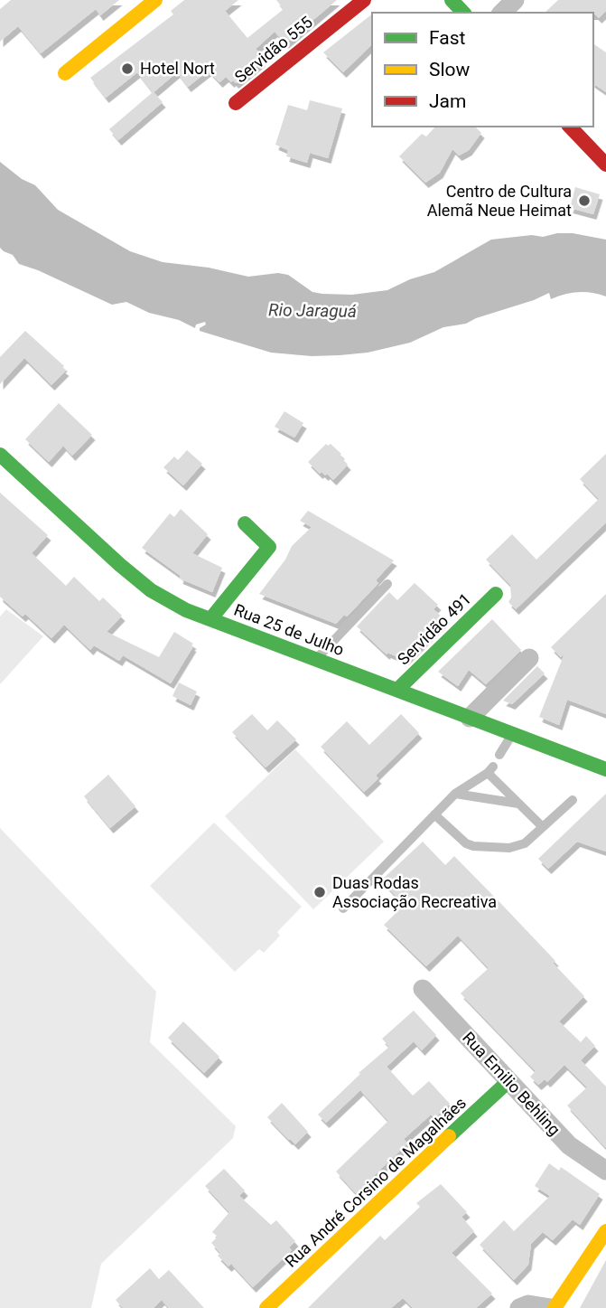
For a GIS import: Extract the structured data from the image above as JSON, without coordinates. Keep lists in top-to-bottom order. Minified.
{"streets":{"street":["Servidão 555","Servidão 491","Rua 25 de Julho","Rua Emilio Behling","Rua André Corsino de Magalhães"]},"crossings":[["Servidão 491","Rua 25 de Julho"],["Rua Emilio Behling","Rua André Corsino de Magalhães"]],"water":["Rio Jaraguá"],"places":["Hotel Nort","Centro de Cultura Alemã Neue Heimat","Duas Rodas Associação Recreativa"],"legend":["Fast","Slow","Jam"]}
